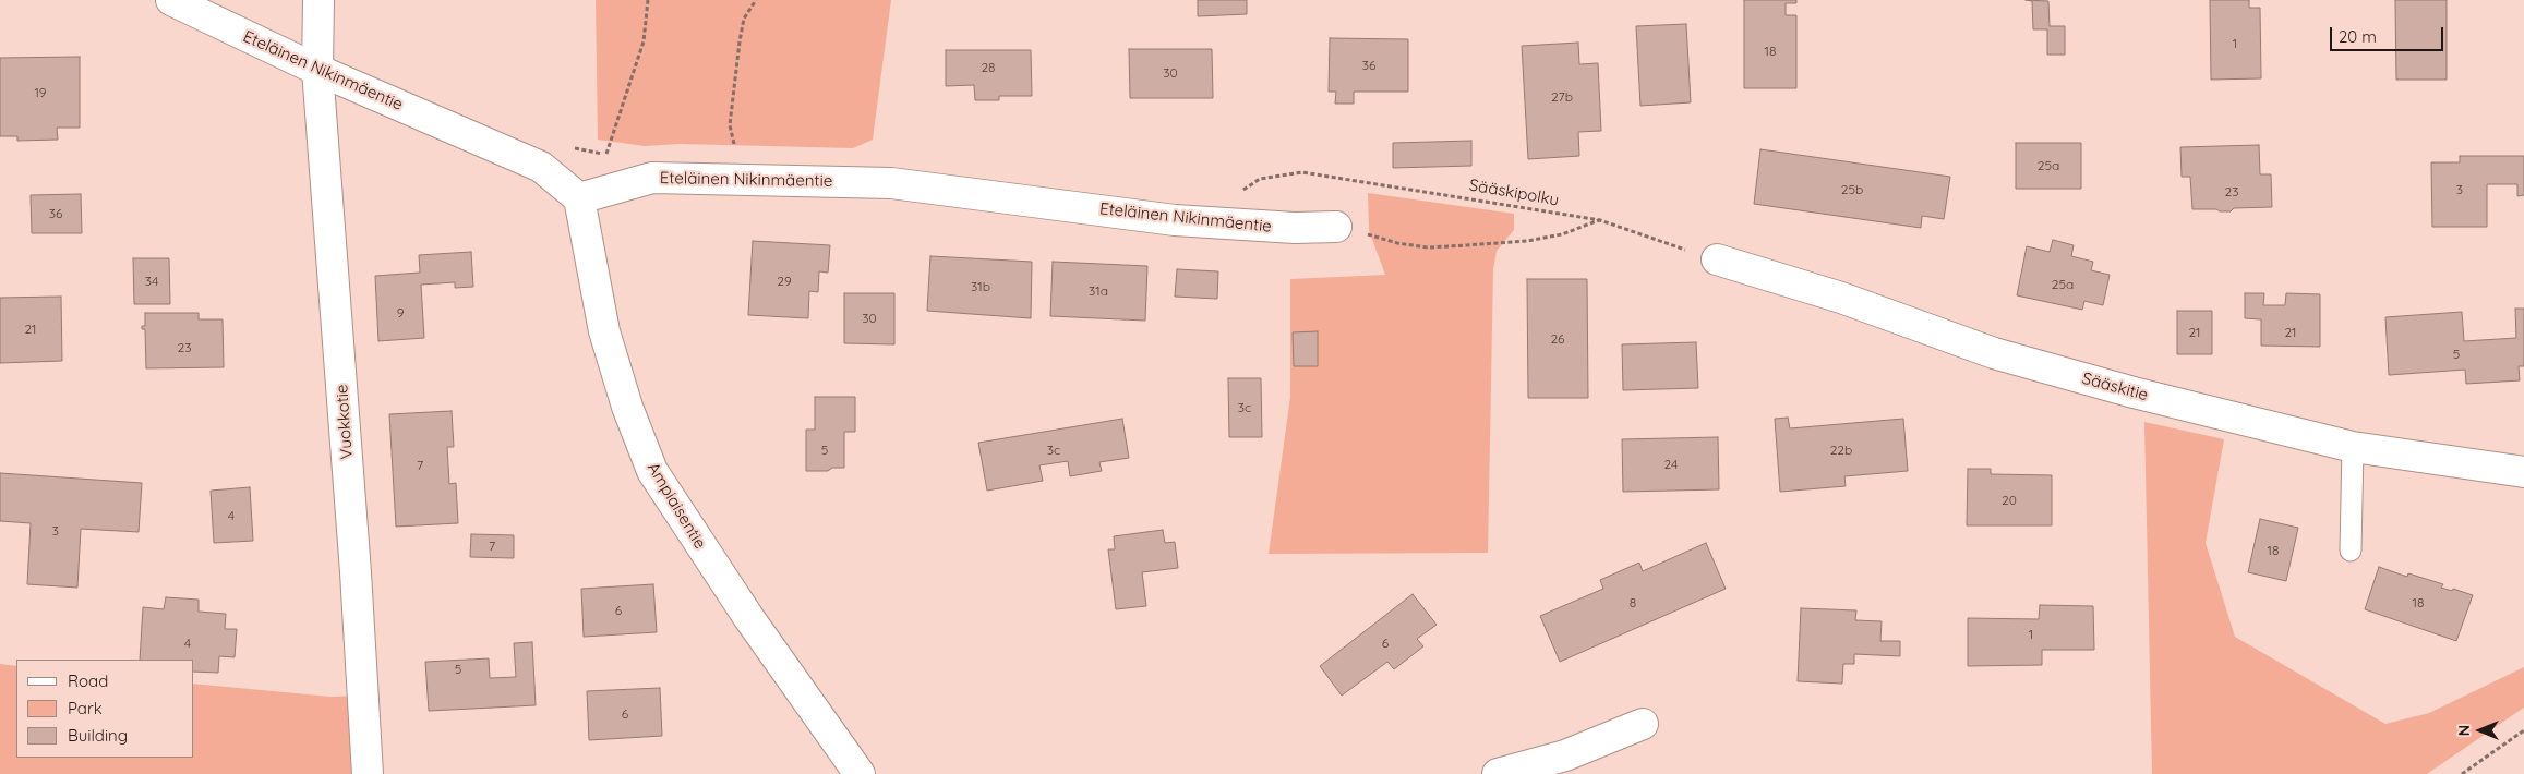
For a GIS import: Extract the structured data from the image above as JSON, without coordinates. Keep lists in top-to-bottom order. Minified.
{"streets":{"street":["Eteläinen Nikinmäentie","Sääskitie","Vuokkotie","Ampiaisentie"],"path":["Sääskipolku"]},"crossings":[["Eteläinen Nikinmäentie","Vuokkotie"],["Eteläinen Nikinmäentie","Ampiaisentie"],["Sääskipolku","Sääskitie"]],"house_numbers":["1","18","36","28","30","19","27b","25a","25b","3","23","36","34","29","25a","31b","31a","9","30","21","21","21","26","23","5","3c","5","3c","22b","24","7","20","4","3","7","18","8","18","6","1","4","6","5","6"],"legend":["Road","Park","Building"],"scale_bar":"20 m","north":"left"}
